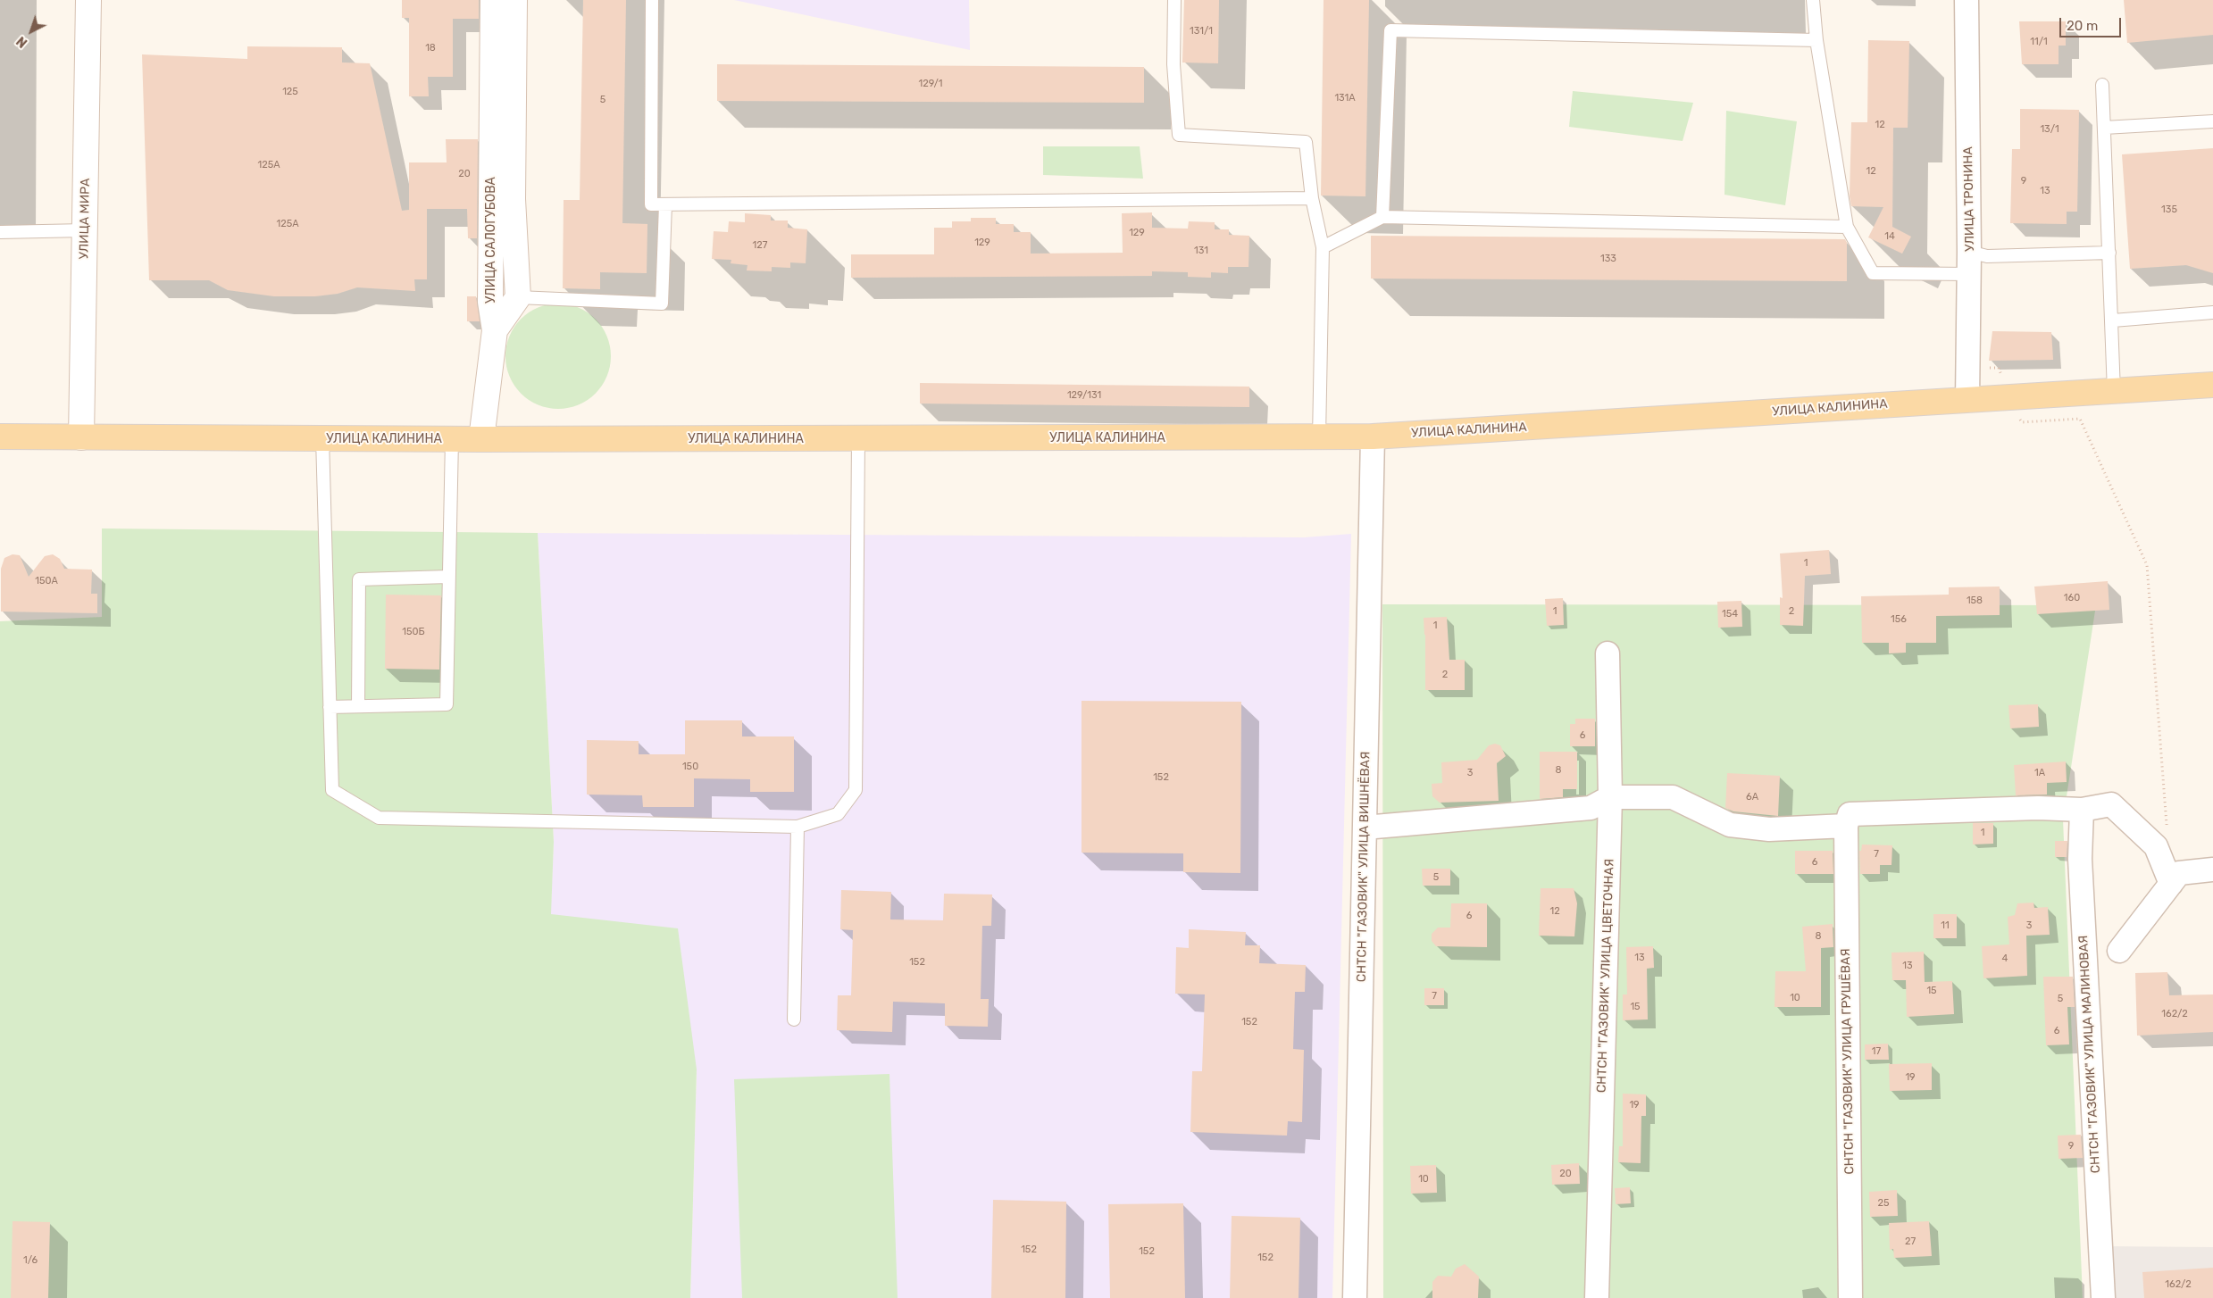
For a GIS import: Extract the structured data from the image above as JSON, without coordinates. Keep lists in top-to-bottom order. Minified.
{"streets":{"main road":["УЛИЦА КАЛИНИНА"],"street":["УЛИЦА ТРОНИНА","УЛИЦА МИРА","УЛИЦА САЛОГУБОВА","СНТСН \"ГАЗОВИК\" УЛИЦА ВИШНЁВАЯ","СНТСН \"ГАЗОВИК\" УЛИЦА ЦВЕТОЧНАЯ","СНТСН \"ГАЗОВИК\" УЛИЦА МАЛИНОВАЯ","СНТСН \"ГАЗОВИК\" УЛИЦА ГРУШЁВАЯ"]},"crossings":[["УЛИЦА ТРОНИНА","УЛИЦА КАЛИНИНА"],["УЛИЦА МИРА","УЛИЦА КАЛИНИНА"],["УЛИЦА КАЛИНИНА","СНТСН \"ГАЗОВИК\" УЛИЦА ВИШНЁВАЯ"]],"house_numbers":["131/1","11/1","18","129/1","125","131А","5","12","13/1","125А","12","20","9","13","135","125А","129","14","129","127","131","133","129/131","1","150А","160","158","1","2","154","156","1","150Б","2","6","150","8","3","1А","152","6А","1","7","6","5","12","6","11","3","8","13","4","152","13","15","7","10","5","15","162/2","152","6","17","19","19","9","20","10","25","27","152","152","152","1/6","162/2"],"scale_bar":"20 m","north":"bottom left"}
